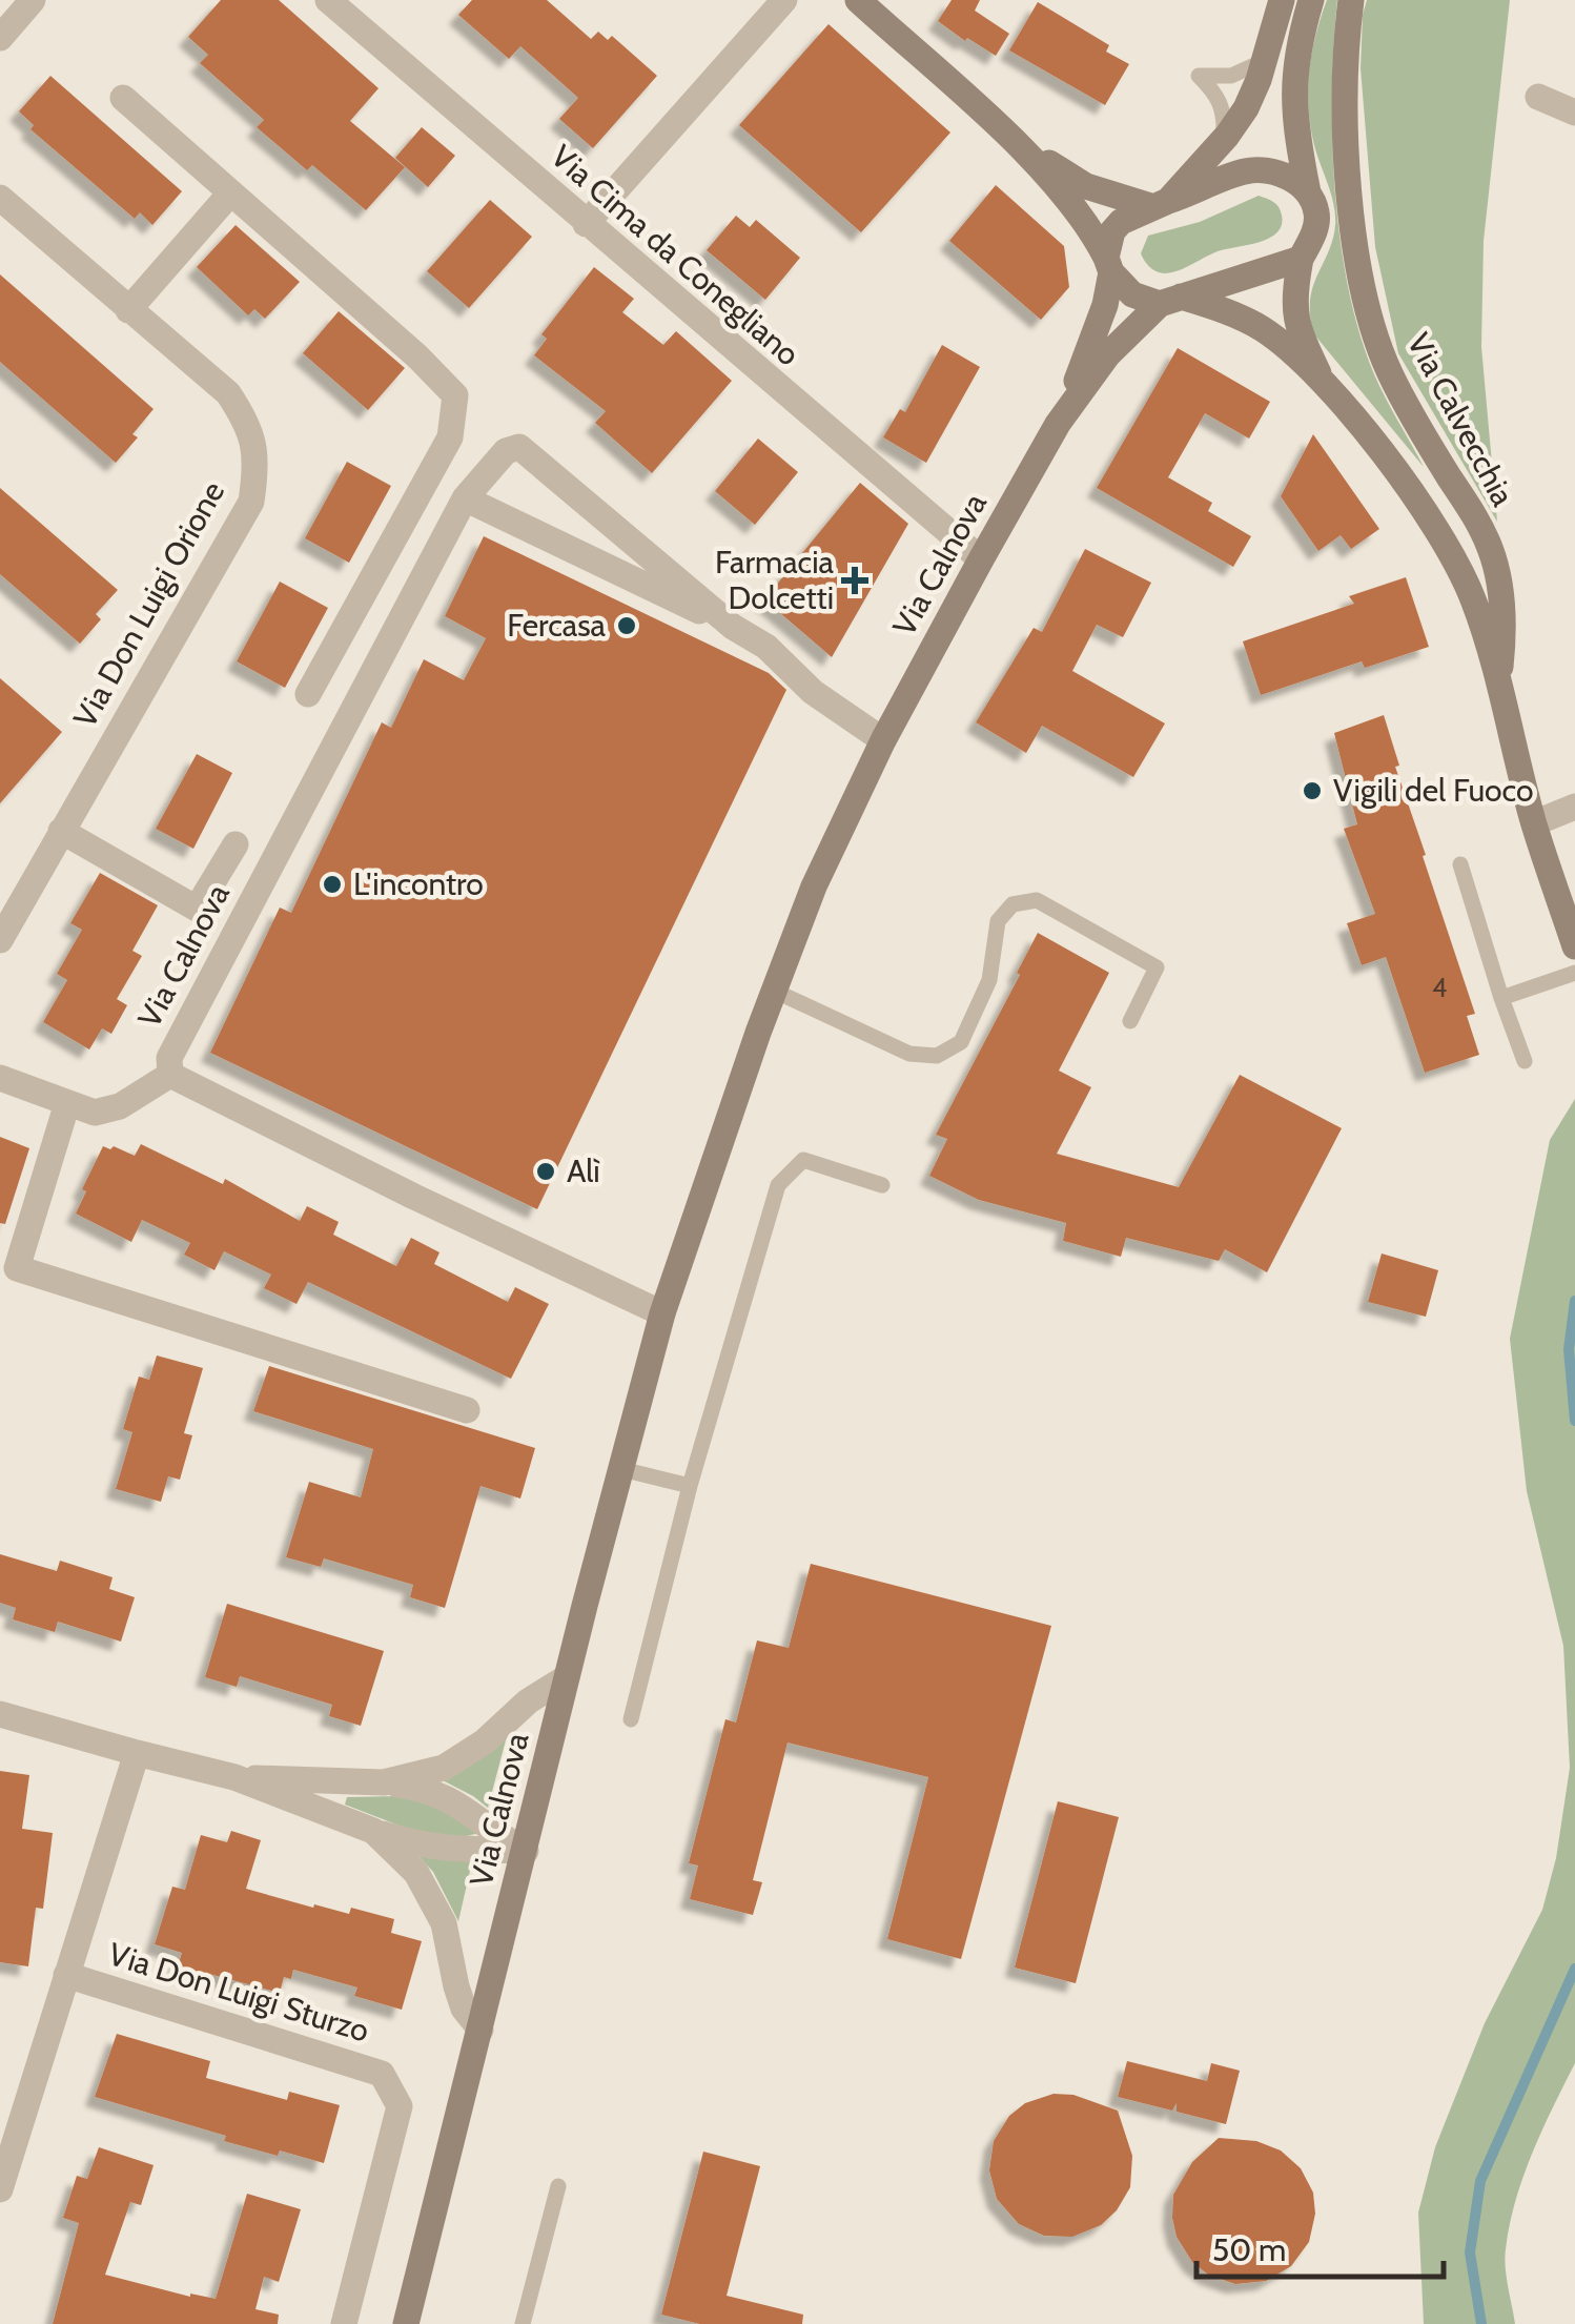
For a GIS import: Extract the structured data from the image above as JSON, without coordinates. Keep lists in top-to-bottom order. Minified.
{"streets":{"main road":["Via Calvecchia","Via Calnova"],"street":["Via Cima da Conegliano","Via Don Luigi Orione","Via Don Luigi Sturzo"]},"crossings":[["Via Cima da Conegliano","Via Calnova"],["Via Calvecchia","Via Calnova"]],"places":{"health":["Farmacia Dolcetti"],"other":["Fercasa","Vigili del Fuoco","L'incontro","Alì"]},"house_numbers":["4"],"scale_bar":"50 m"}
